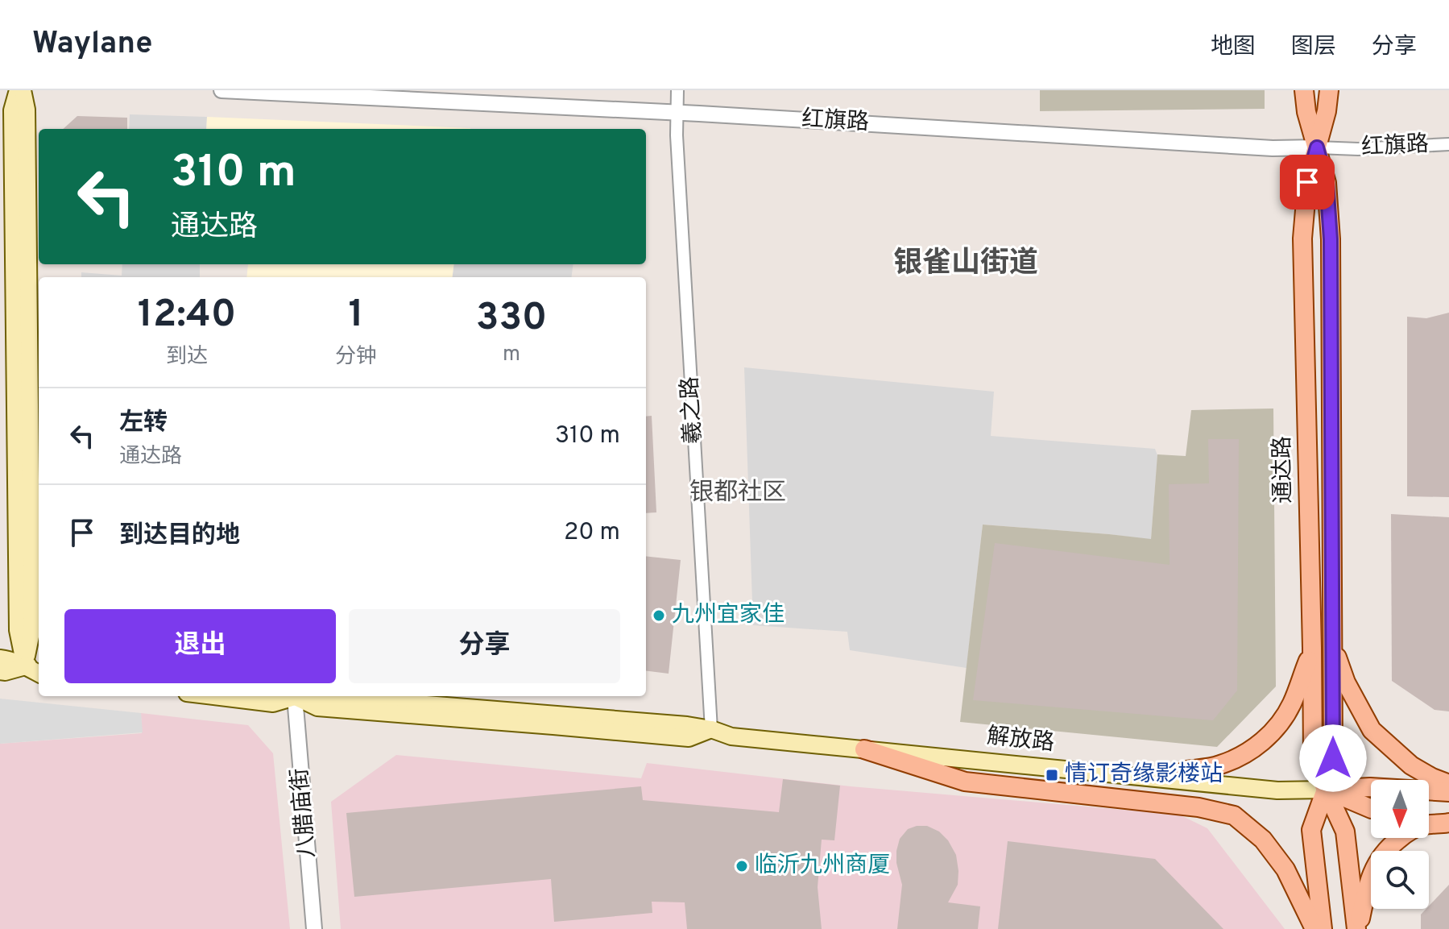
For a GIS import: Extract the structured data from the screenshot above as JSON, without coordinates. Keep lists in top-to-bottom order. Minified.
{"streets":{"main road":["通达路","解放路"],"street":["红旗路","羲之路","八腊庙街"]},"crossings":[["红旗路","羲之路"],["红旗路","通达路"],["羲之路","解放路"],["通达路","解放路"]],"districts":["银雀山街道","银都社区"],"places":{"other":["九州宜家佳","临沂九州商厦"],"transit":["情订奇缘影楼站"]},"north":"bottom","page":{"header":"Waylane","nav":["地图","图层","分享"],"turn":["310 m","通达路"],"eta":["12:40","到达","1","分钟","330","m"],"list":[{"name":"左转","note":"通达路","value":"310 m"},{"name":"到达目的地","value":"20 m"}],"buttons":["退出","分享"]}}
